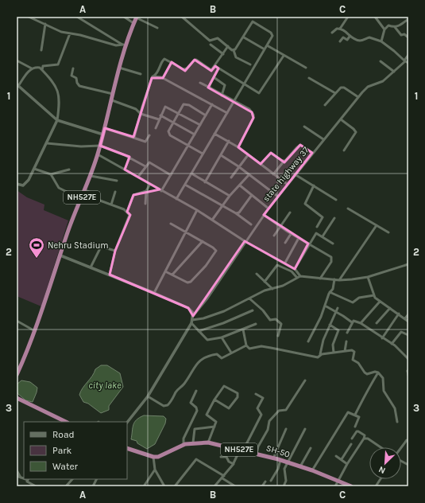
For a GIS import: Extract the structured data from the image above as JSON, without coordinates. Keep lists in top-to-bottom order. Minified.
{"streets":{"highway":["NH527E","SH-50"],"street":["state highway 37"]},"water":["city lake"],"places":{"sports":["Nehru Stadium"]},"legend":["Road","Park","Water"],"north":"bottom left","grid":{"columns":["A","B","C"],"rows":["1","2","3"]}}
